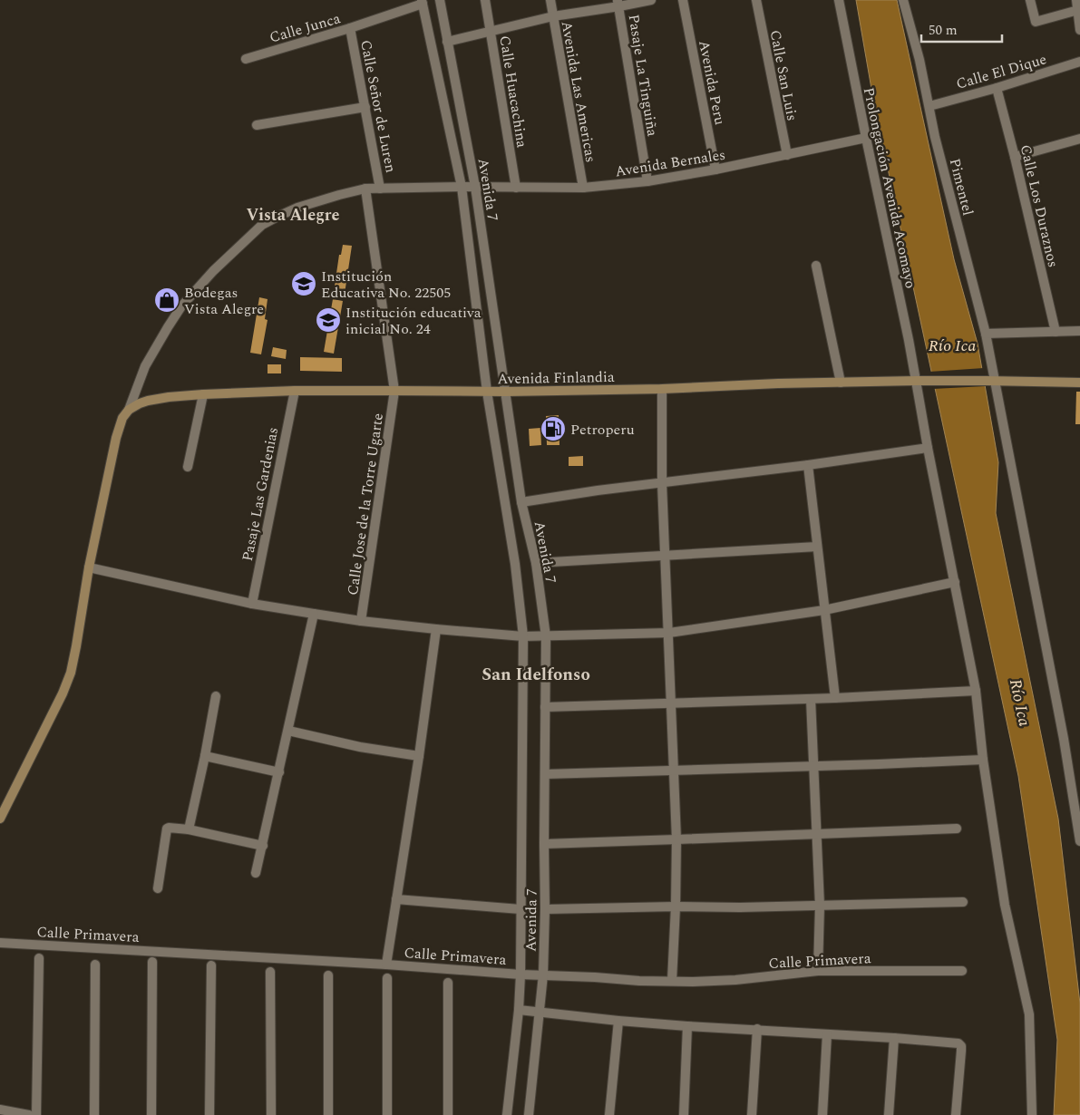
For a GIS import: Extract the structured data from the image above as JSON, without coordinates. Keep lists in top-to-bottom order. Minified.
{"streets":{"main road":["Avenida Finlandia"],"street":["Calle Junca","Calle El Dique","Pasaje La Tinguiña","Calle San Luis","Avenida Peru","Calle Huacachina","Avenida Las Americas","Calle Señor de Luren","Avenida Bernales","Pimentel","Prolongación Avenida Acomayo","Avenida 7","Calle Los Duraznos","Pasaje Las Gardenias","Calle Jose de la Torre Ugarte","Calle Primavera"]},"crossings":[["Calle Junca","Calle Señor de Luren"],["Calle Junca","Avenida 7"],["Calle El Dique","Pimentel"],["Calle El Dique","Calle Los Duraznos"],["Pasaje La Tinguiña","Avenida Bernales"],["Calle San Luis","Avenida Bernales"],["Avenida Peru","Avenida Bernales"],["Calle Huacachina","Avenida Bernales"],["Avenida Las Americas","Avenida Bernales"],["Calle Señor de Luren","Avenida Bernales"],["Avenida Bernales","Prolongación Avenida Acomayo"],["Avenida Bernales","Avenida 7"],["Avenida Bernales","Avenida Finlandia"],["Avenida Bernales","Calle Jose de la Torre Ugarte"],["Pimentel","Avenida Finlandia"],["Prolongación Avenida Acomayo","Avenida Finlandia"],["Avenida 7","Avenida Finlandia"],["Avenida 7","Calle Primavera"],["Avenida Finlandia","Pasaje Las Gardenias"],["Avenida Finlandia","Calle Jose de la Torre Ugarte"]],"districts":["Vista Alegre","San Idelfonso"],"water":["Río Ica"],"places":{"school or university":["Institución Educativa No. 22505","Institución educativa inicial No. 24"],"shop":["Bodegas Vista Alegre"],"fuel station":["Petroperu"]},"scale_bar":"50 m"}
